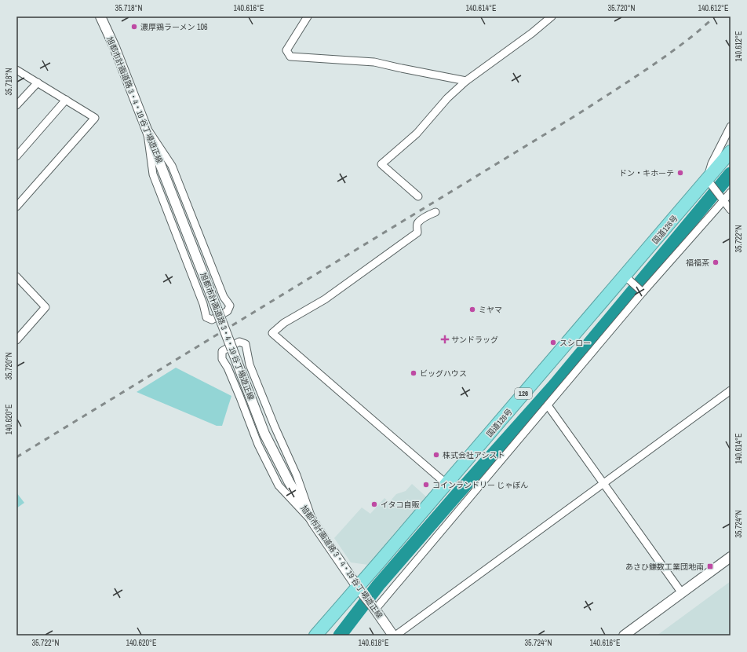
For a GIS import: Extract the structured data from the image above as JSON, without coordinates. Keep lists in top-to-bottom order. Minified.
{"streets":{"highway":["国道126号","126"],"street":["旭都市計画道路 3・4・19 谷丁場遊正線"]},"crossings":[["旭都市計画道路 3・4・19 谷丁場遊正線","国道126号"]],"places":{"other":["濃厚鶏ラーメン 106","ドン・キホーテ","福福茶","ミヤマ","スシロー","ビッグハウス","株式会社アシスト","コインランドリー じゃぼん","イタコ自販"],"health":["サンドラッグ"],"transit":["あさひ鎌数工業団地南"]},"coordinates":["35.718°N","140.616°E","140.614°E","35.720°N","140.612°E","35.722°N","140.620°E","35.724°N","140.618°E"]}
